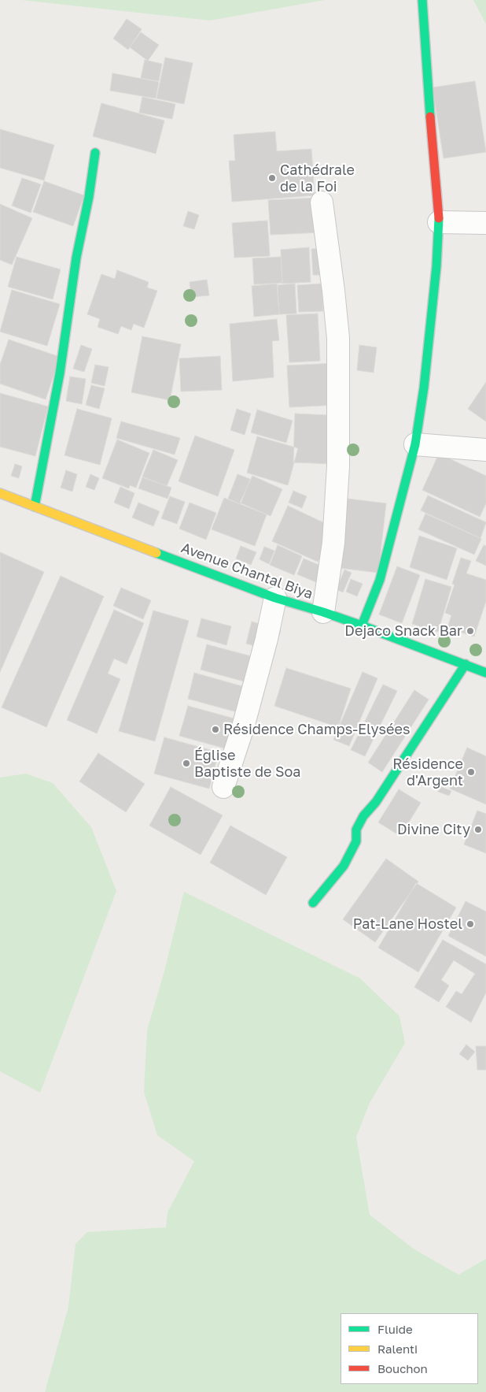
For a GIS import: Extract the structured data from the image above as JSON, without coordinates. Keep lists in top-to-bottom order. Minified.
{"streets":{"street":["Avenue Chantal Biya"]},"places":["Cathédrale de la Foi","Dejaco Snack Bar","Résidence Champs-Elysées","Église Baptiste de Soa","Résidence d'Argent","Divine City","Pat-Lane Hostel"],"legend":["Fluide","Ralenti","Bouchon"]}
